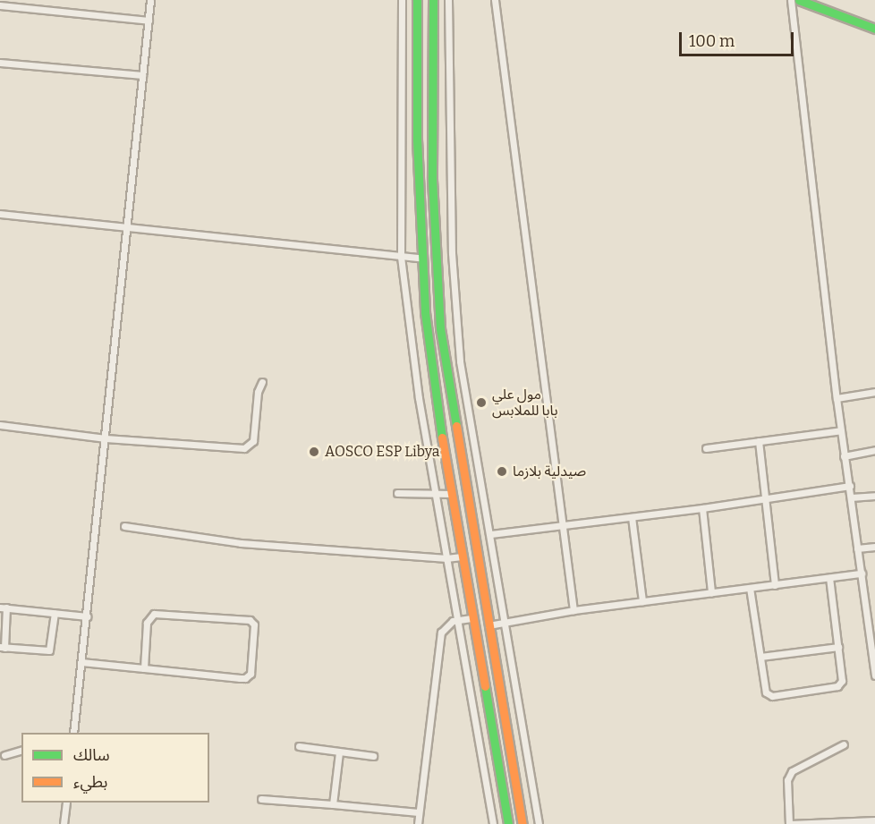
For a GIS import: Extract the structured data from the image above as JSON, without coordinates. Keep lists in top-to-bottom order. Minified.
{"places":["مول علي بابا للملابس","AOSCO ESP Libya","صيدلية بلازما"],"legend":["سالك","بطيء"],"scale_bar":"100 m"}
